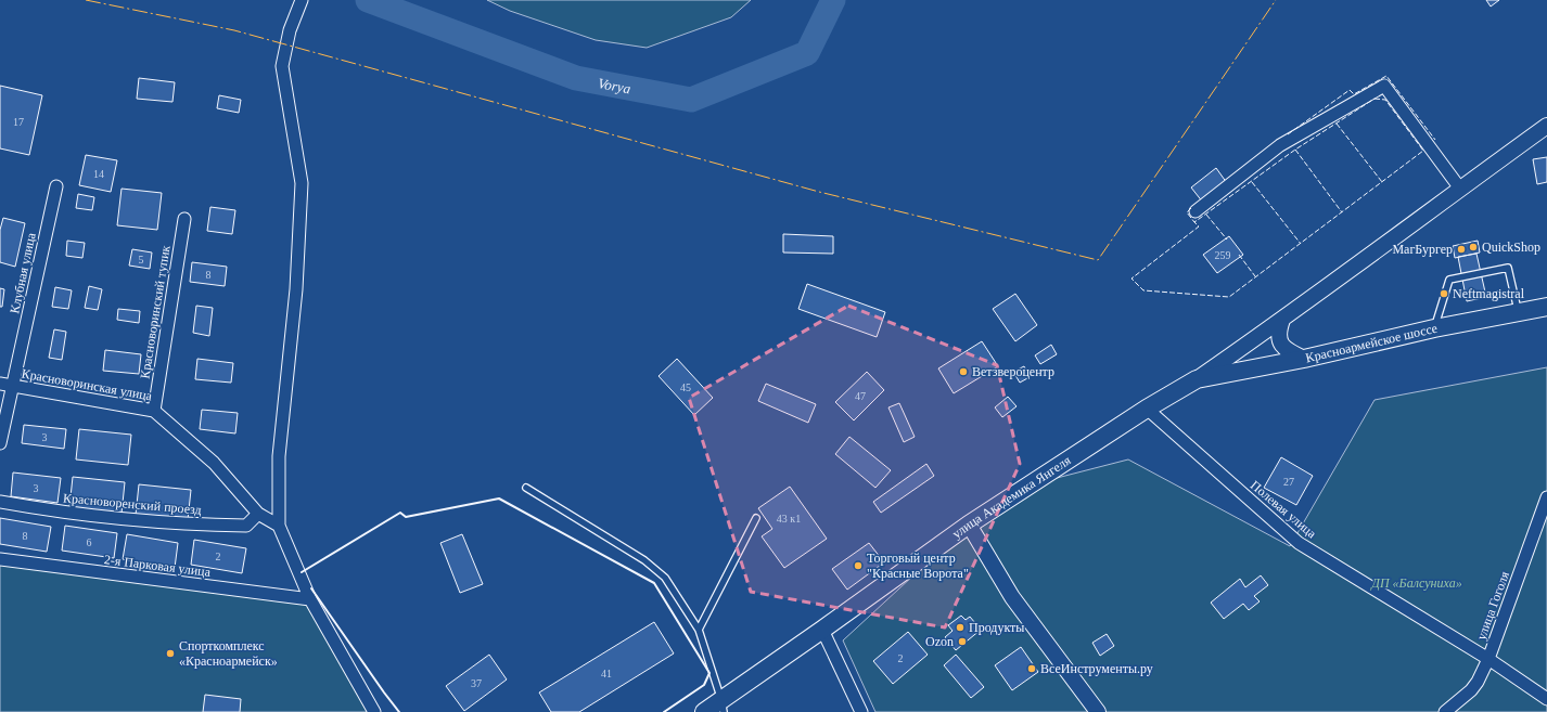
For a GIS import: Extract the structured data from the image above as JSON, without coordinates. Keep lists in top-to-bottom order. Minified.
{"streets":{"main road":["Красноармейское шоссе","улица Академика Янгеля"],"street":["Клубная улица","Красноворинский тупик","Красноворинская улица","Красноворенский проезд","Полевая улица","2-я Парковая улица","улица Гоголя"]},"crossings":[["Клубная улица","Красноворинская улица"],["Красноворинский тупик","Красноворинская улица"],["Красноармейское шоссе","улица Академика Янгеля"],["Красноворинская улица","Красноворенский проезд"],["улица Академика Янгеля","Полевая улица"],["Полевая улица","улица Гоголя"]],"water":["Vorya"],"parks":["ДП «Балсуниха»"],"places":["QuickShop","МагБургер","Neftmagistral","Ветзвероцентр","Торговый центр \"Красные Ворота\"","Продукты","Ozon","Спорткомплекс «Красноармейск»","ВсеИнструменты.ру"],"house_numbers":["17","14","259","5","8","45","47","3","27","3","43 к1","8","6","2","2","41","37"]}
